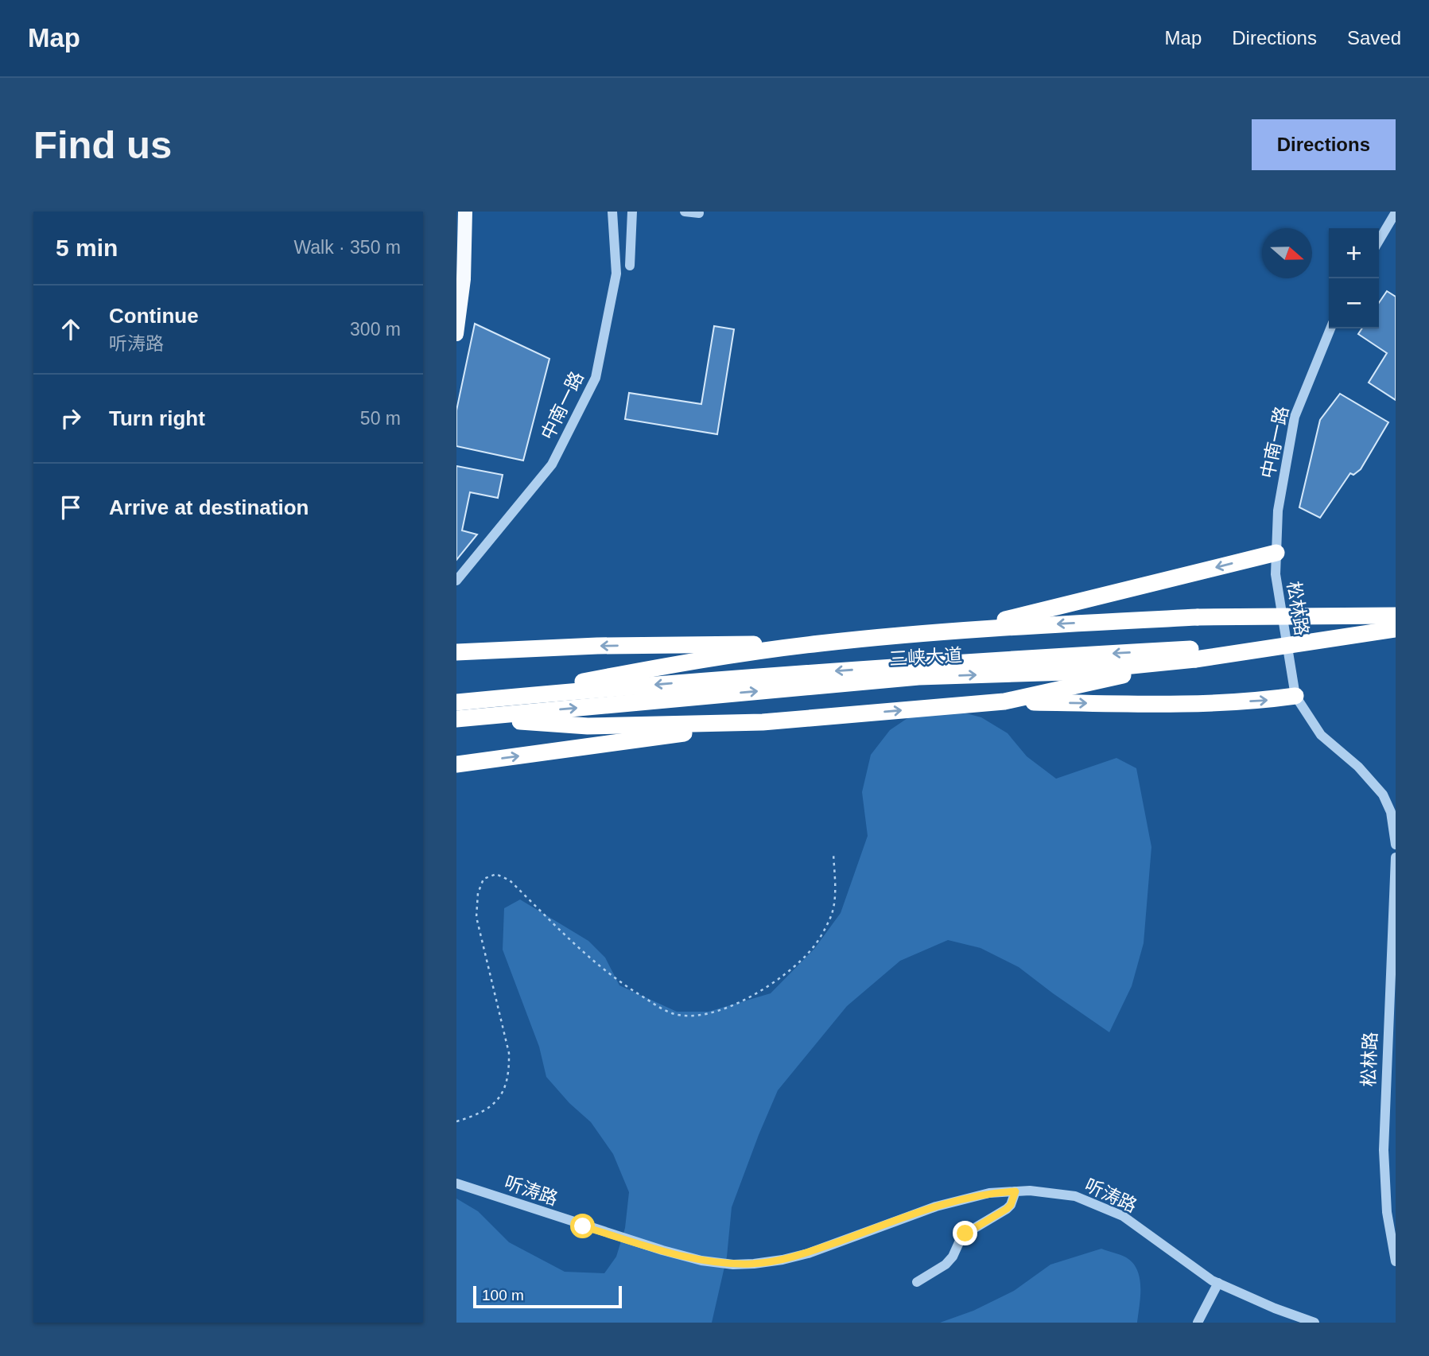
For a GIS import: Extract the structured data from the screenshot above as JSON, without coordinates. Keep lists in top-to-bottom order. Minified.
{"streets":{"highway":["三峡大道"],"street":["中南一路","松林路","听涛路"]},"crossings":[["中南一路","松林路"]],"scale_bar":"100 m","north":"right","page":{"header":"Map","nav":["Map","Directions","Saved"],"buttons":"Directions","title":"Find us","heading":["5 min","Walk · 350 m"],"map_buttons":["+","−"],"list":[["Continue","听涛路","300 m"],["Turn right","50 m"],"Arrive at destination"],"scale":"100 m"}}
